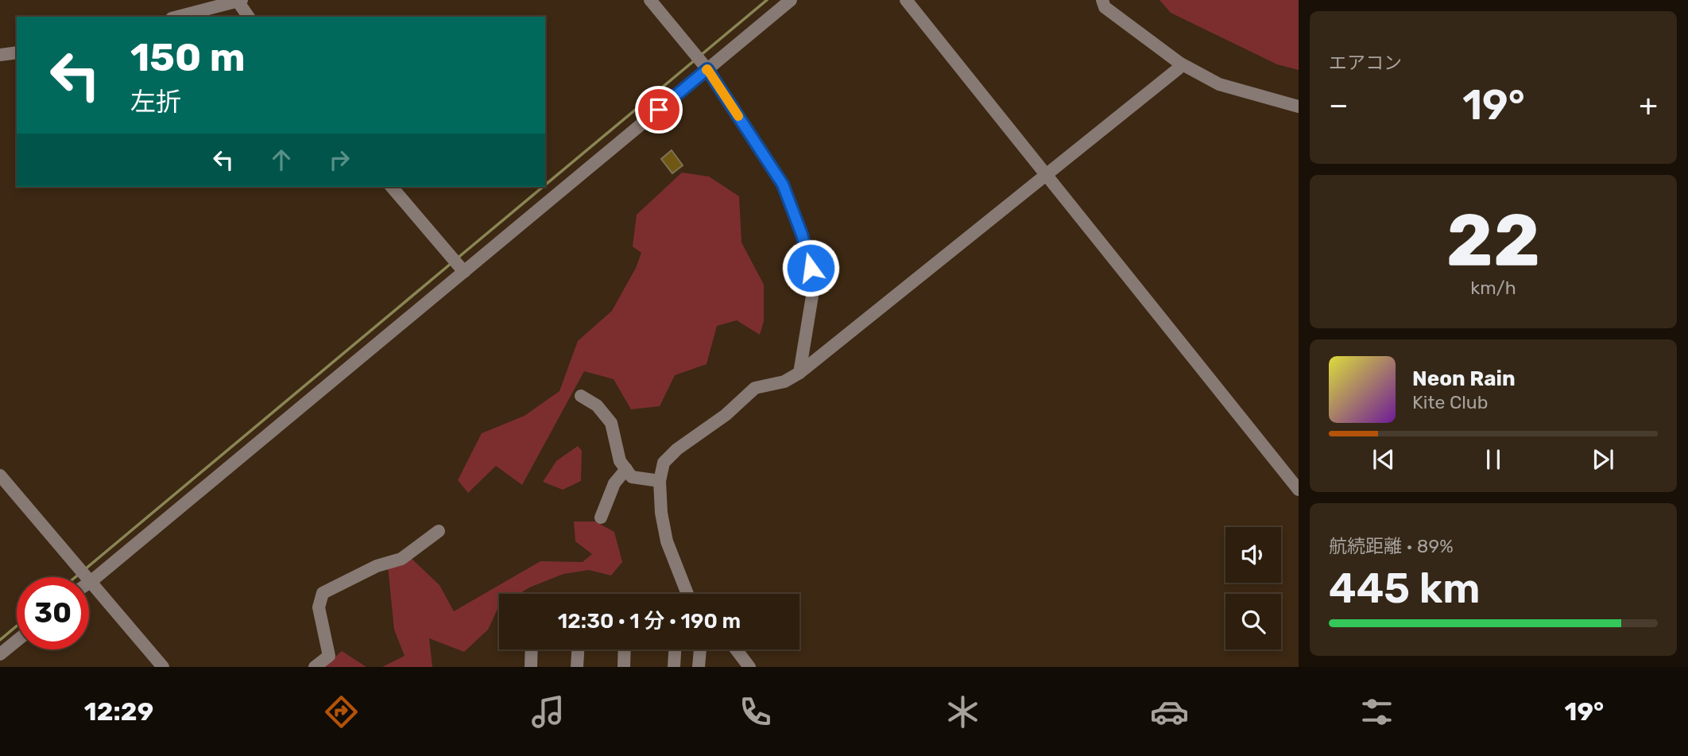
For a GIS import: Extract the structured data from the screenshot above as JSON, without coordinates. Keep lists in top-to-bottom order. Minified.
{"page":{"tile":["エアコン",["22","km/h"],["航続距離 · 89%","445 km"]],"turn":["150 m","左折"],"heat":["−","19°","+"],"song":["Neon Rain","Kite Club"],"limit":"30","trip":"12:30 · 1 分 · 190 m","tabs":["12:29","19°"]}}
